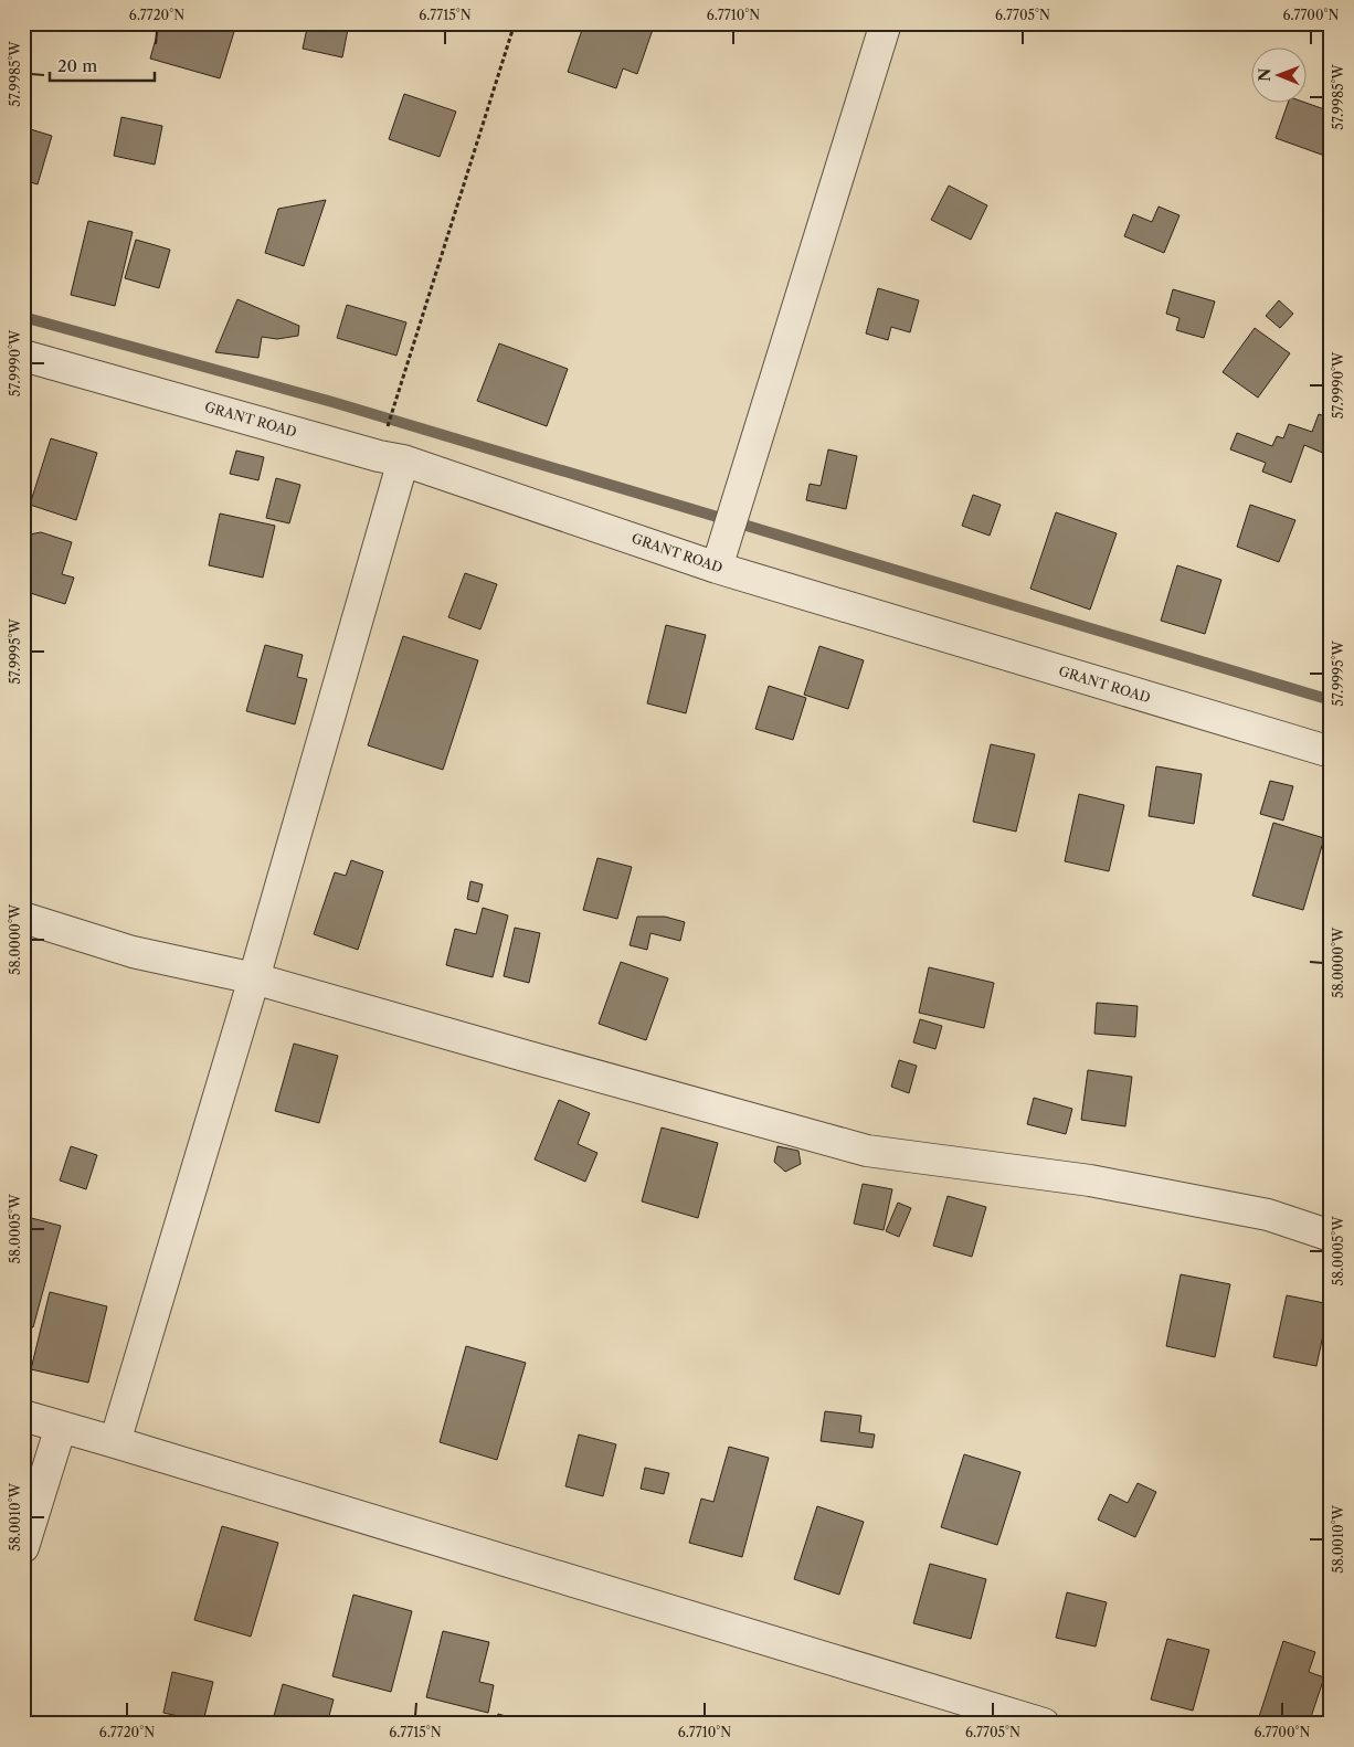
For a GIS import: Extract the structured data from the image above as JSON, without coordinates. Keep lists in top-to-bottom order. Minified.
{"streets":{"street":["GRANT ROAD"]},"scale_bar":"20 m","north":"left","coordinates":["6.7720°N","6.7715°N","6.7710°N","6.7705°N","6.7700°N","57.9985°W","57.9990°W","57.9995°W","58.0000°W","58.0005°W","58.0010°W"]}
